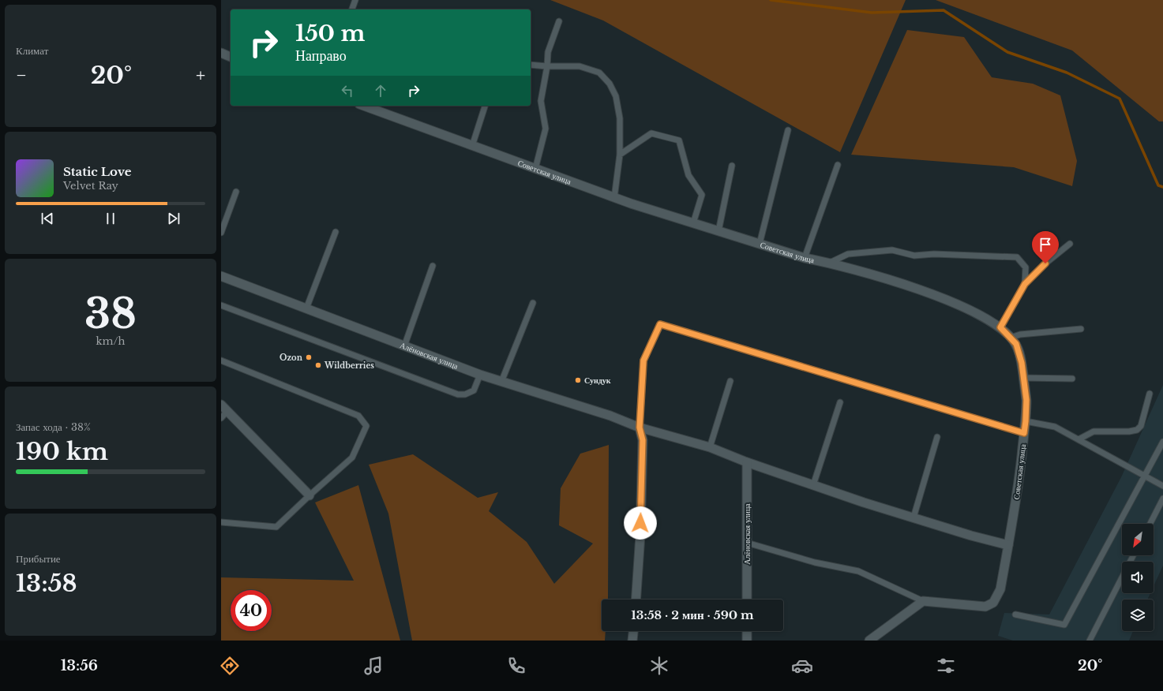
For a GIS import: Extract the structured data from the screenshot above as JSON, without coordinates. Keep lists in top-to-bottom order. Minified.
{"streets":{"street":["Советская улица","Алёновская улица"]},"crossings":[["Советская улица","Алёновская улица"]],"places":["Ozon","Wildberries","Сундук"],"north":"bottom left","page":{"tile":["Климат",["38","km/h"],["Запас хода · 38%","190 km"],["Прибытие","13:58"]],"turn":["150 m","Направо"],"heat":["−","20°","+"],"song":["Static Love","Velvet Ray"],"limit":"40","trip":"13:58 · 2 мин · 590 m","tabs":["13:56","20°"]}}
